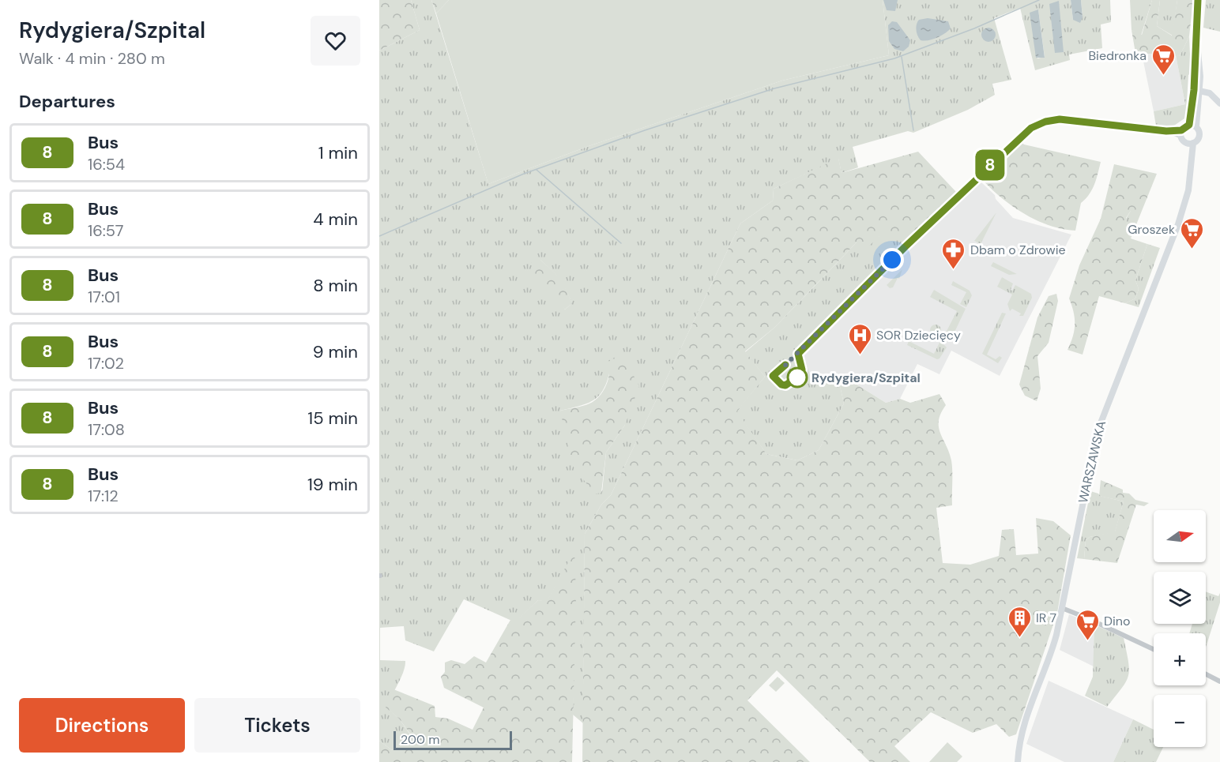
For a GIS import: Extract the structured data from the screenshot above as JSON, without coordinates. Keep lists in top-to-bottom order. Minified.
{"streets":{"main road":["WARSZAWSKA"]},"places":{"supermarket":["Biedronka","Groszek","Dino"],"pharmacy":["Dbam o Zdrowie"],"hospital":["SOR Dziecięcy"],"other":["Rydygiera/Szpital"],"building":["IR 7"]},"lines":["bus line 8"],"scale_bar":"200 m","north":"right","page":{"heading":[["Rydygiera/Szpital","Walk · 4 min · 280 m"],"Departures"],"on_map":"8","list":[{"mark":"8","name":"Bus","note":"16:54","value":"1 min"},{"mark":"8","name":"Bus","note":"16:57","value":"4 min"},{"mark":"8","name":"Bus","note":"17:01","value":"8 min"},{"mark":"8","name":"Bus","note":"17:02","value":"9 min"},{"mark":"8","name":"Bus","note":"17:08","value":"15 min"},{"mark":"8","name":"Bus","note":"17:12","value":"19 min"}],"map_buttons":["+","−"],"buttons":["Directions","Tickets"],"scale":"200 m"}}
